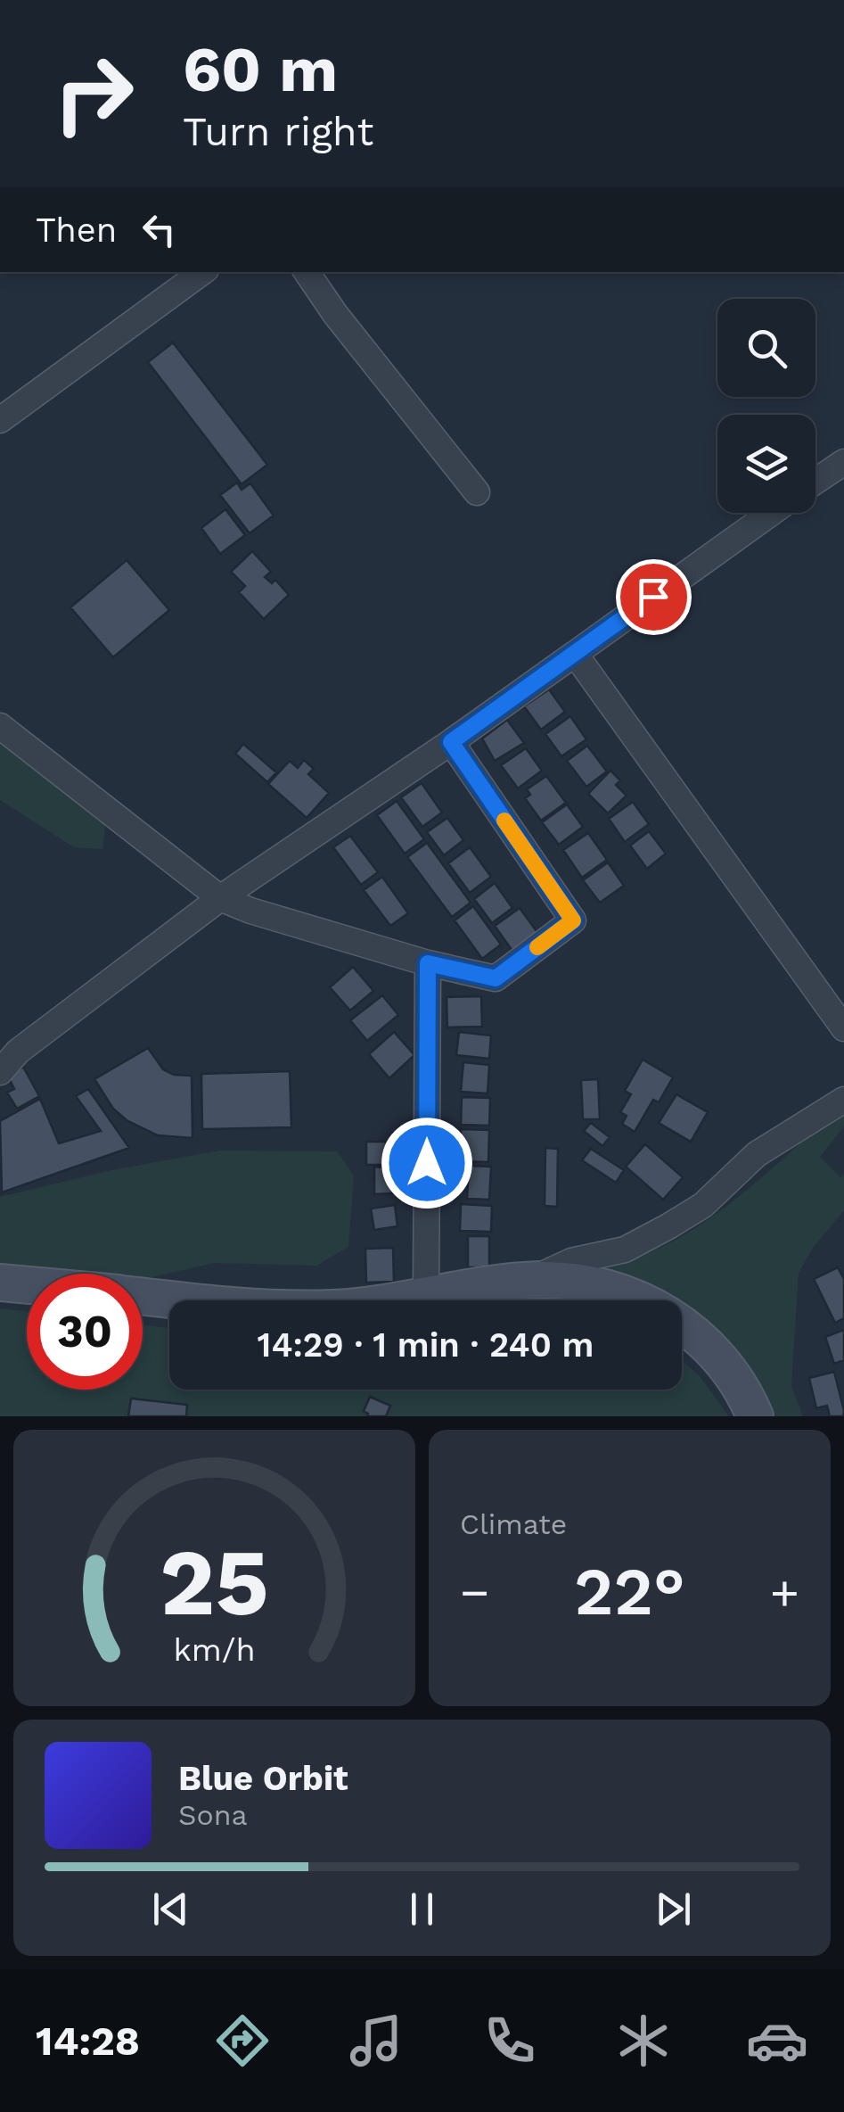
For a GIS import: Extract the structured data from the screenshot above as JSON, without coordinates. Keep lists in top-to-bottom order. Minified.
{"page":{"turn":["60 m","Turn right"],"then":"Then","limit":"30","trip":"14:29 · 1 min · 240 m","tile":"Climate","heat":["−","22°","+"],"song":["Blue Orbit","Sona"],"tabs":"14:28","gauge":["25","km/h"]}}
